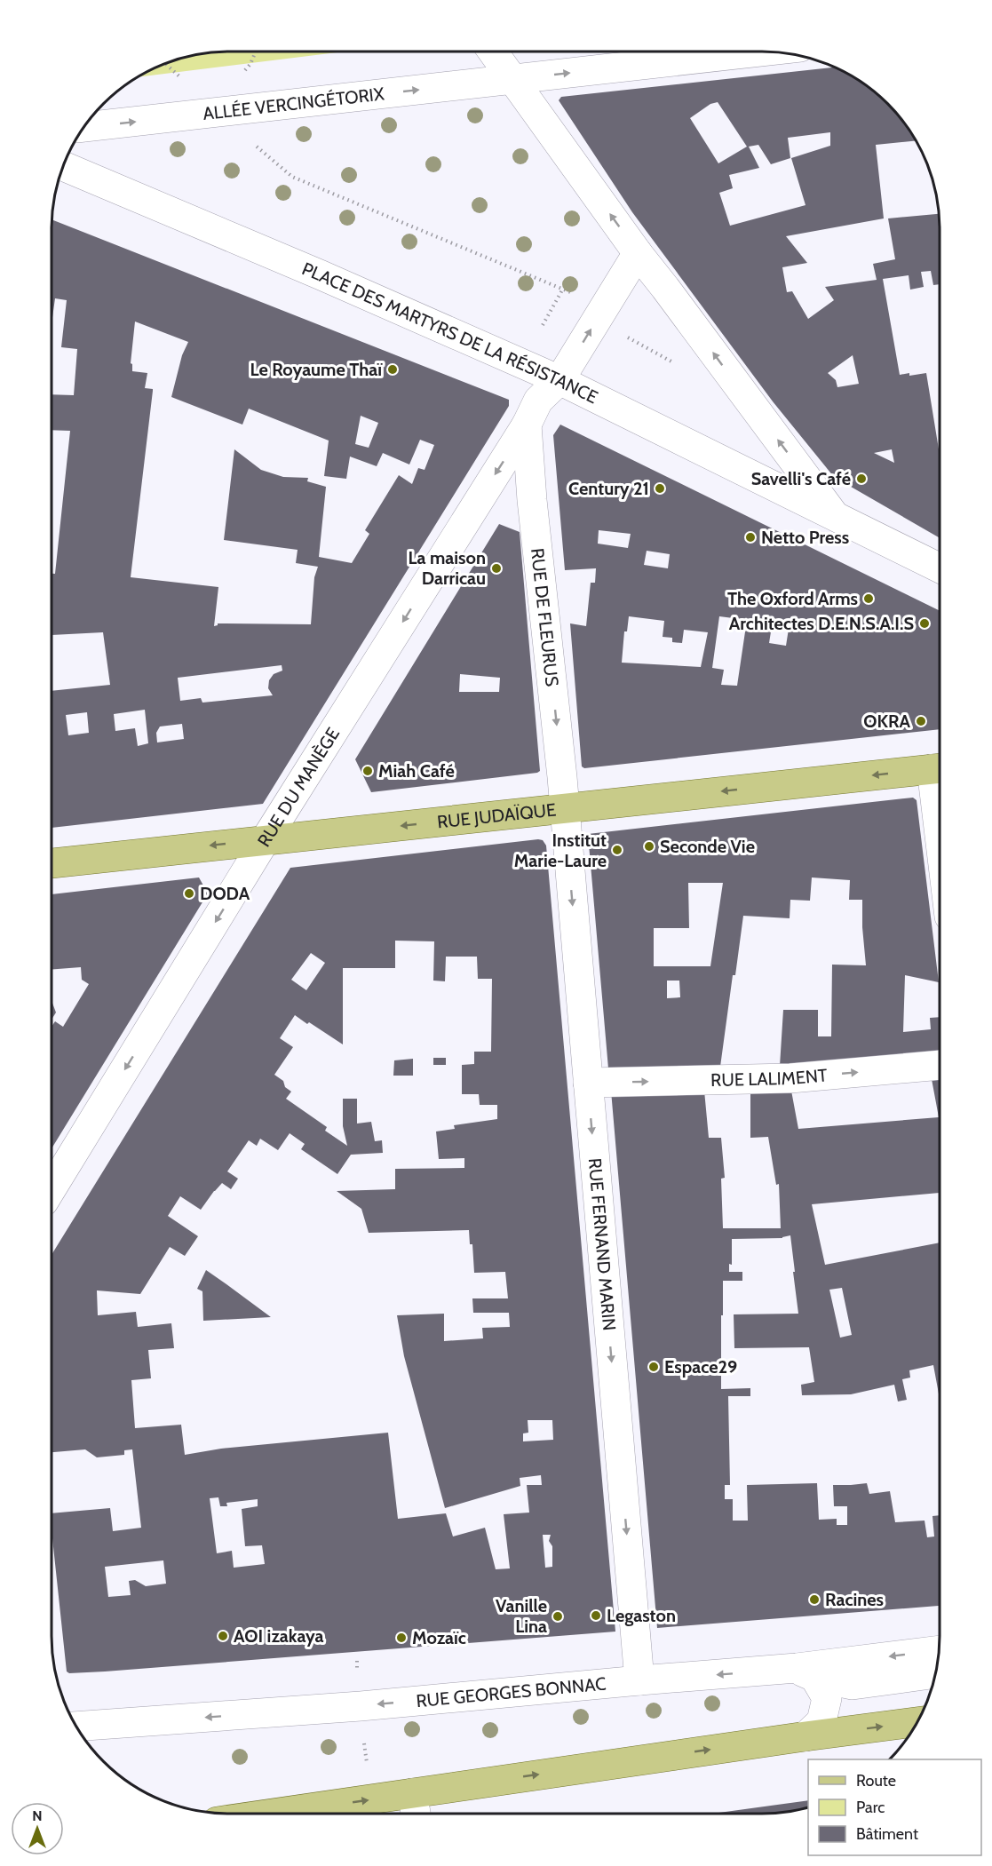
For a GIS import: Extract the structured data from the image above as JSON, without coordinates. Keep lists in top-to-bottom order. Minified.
{"streets":{"main road":["RUE JUDAÏQUE"],"street":["ALLÉE VERCINGÉTORIX","PLACE DES MARTYRS DE LA RÉSISTANCE","RUE DE FLEURUS","RUE DU MANÈGE","RUE LALIMENT","RUE FERNAND MARIN","RUE GEORGES BONNAC"]},"crossings":[["ALLÉE VERCINGÉTORIX","PLACE DES MARTYRS DE LA RÉSISTANCE"],["PLACE DES MARTYRS DE LA RÉSISTANCE","RUE DU MANÈGE"],["RUE DE FLEURUS","RUE DU MANÈGE"],["RUE DE FLEURUS","RUE JUDAÏQUE"],["RUE DE FLEURUS","RUE FERNAND MARIN"],["RUE DU MANÈGE","RUE JUDAÏQUE"],["RUE JUDAÏQUE","RUE FERNAND MARIN"],["RUE LALIMENT","RUE FERNAND MARIN"],["RUE FERNAND MARIN","RUE GEORGES BONNAC"]],"one_way":["ALLÉE VERCINGÉTORIX","PLACE DES MARTYRS DE LA RÉSISTANCE","RUE DE FLEURUS","RUE JUDAÏQUE","RUE LALIMENT","RUE FERNAND MARIN","RUE GEORGES BONNAC"],"places":["Le Royaume Thaï","Savelli's Café","Century 21","Netto Press","La maison Darricau","The Oxford Arms","Architectes D.E.N.S.A.I.S","OKRA","Miah Café","Seconde Vie","Institut Marie-Laure","DODA","Espace29","Racines","Legaston","Vanille Lina","AOI izakaya","Mozaïc"],"legend":["Route","Parc","Bâtiment"],"north":"top"}
